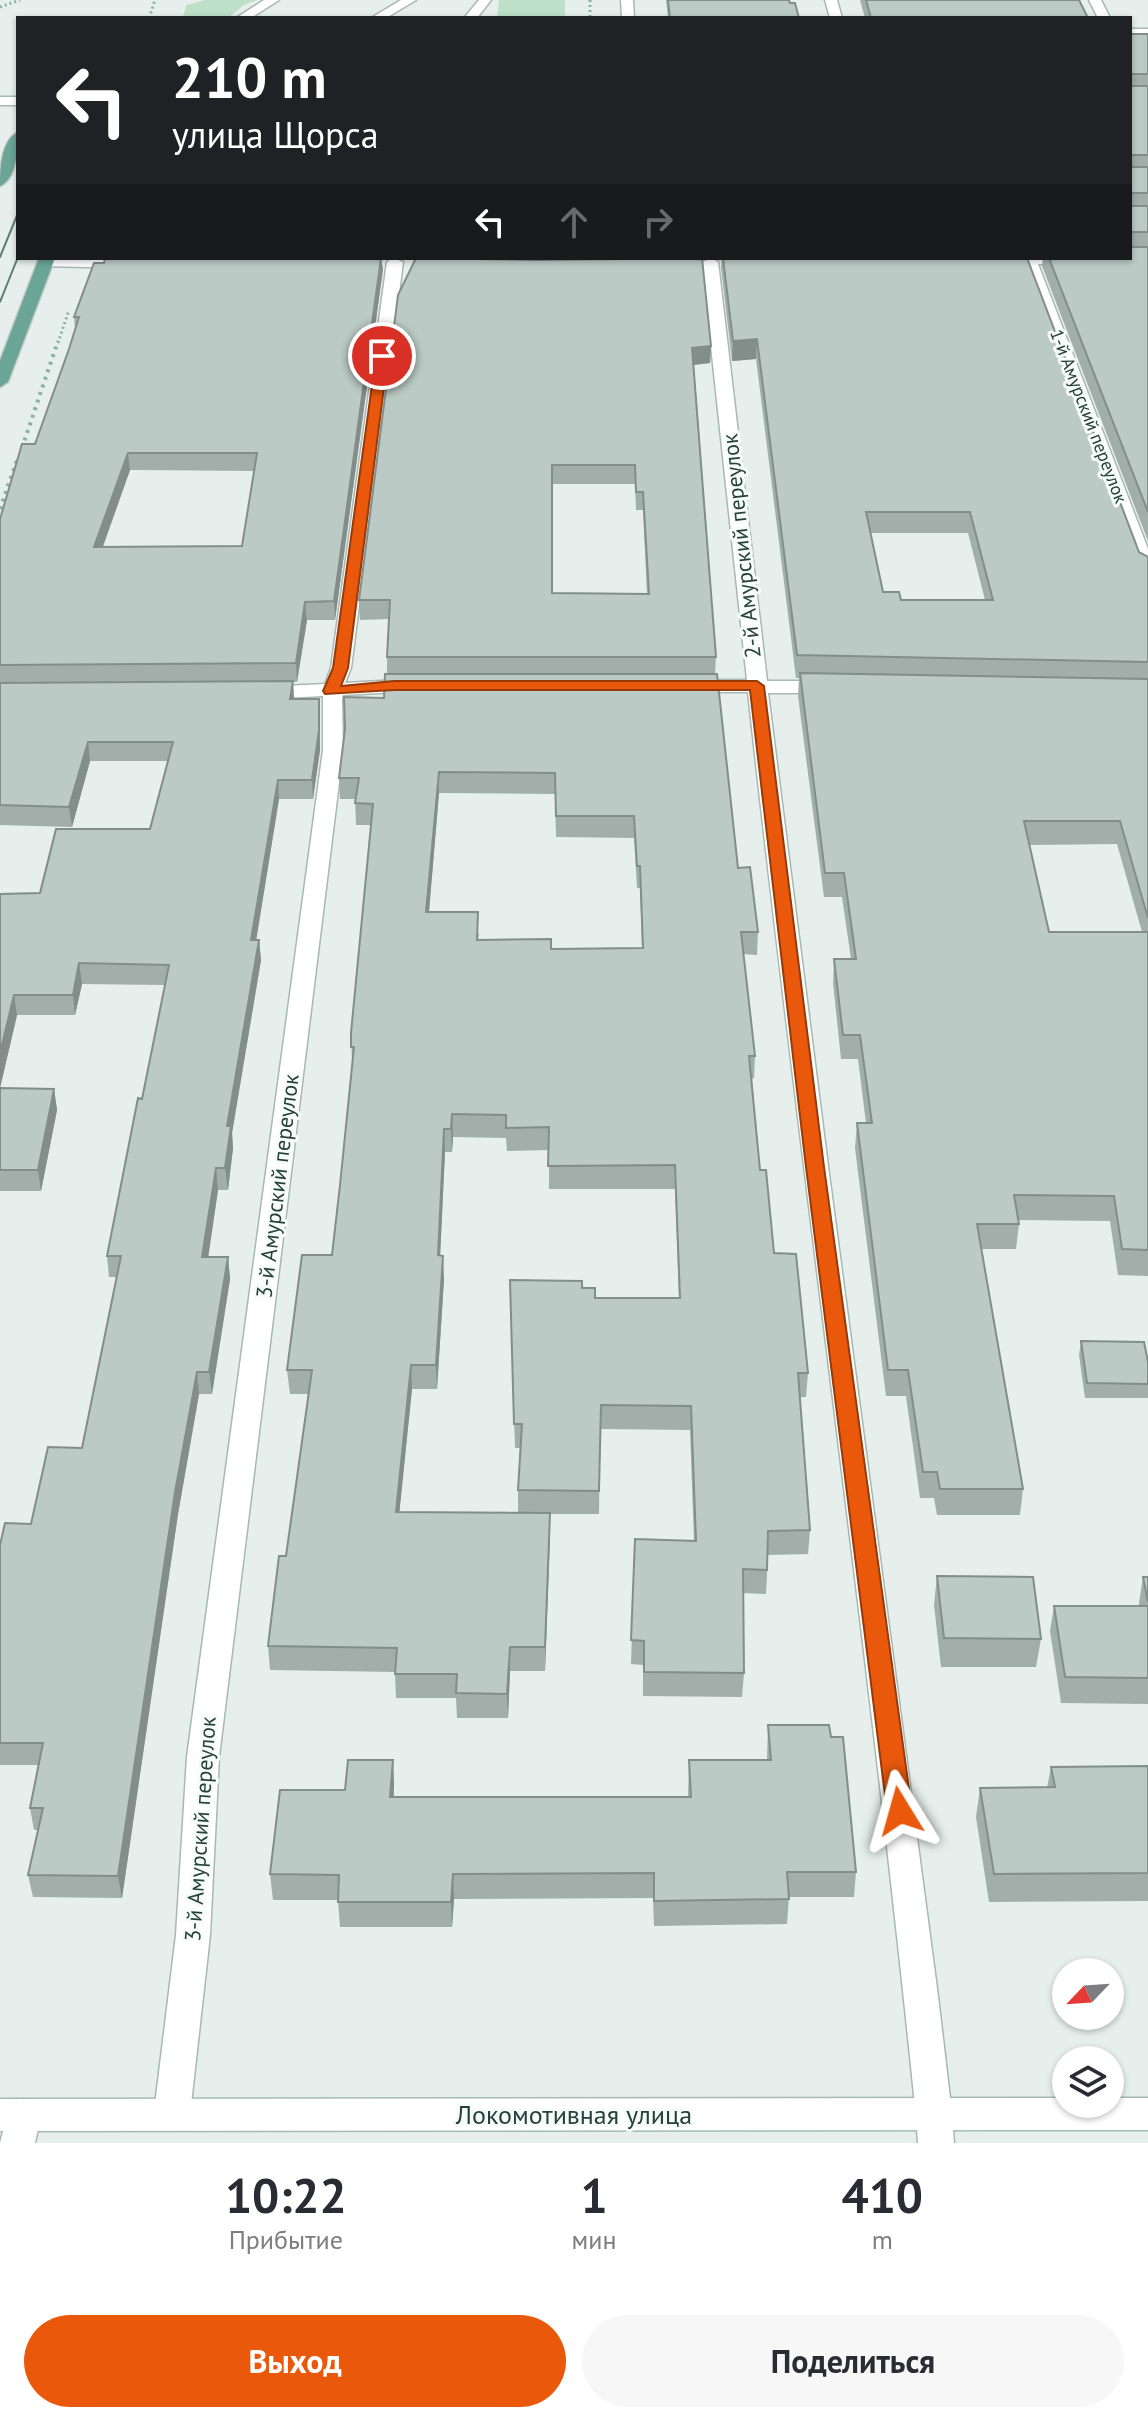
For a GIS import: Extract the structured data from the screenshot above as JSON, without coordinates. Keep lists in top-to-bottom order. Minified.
{"streets":{"street":["1-й Амурский переулок","2-й Амурский переулок","3-й Амурский переулок","Локомотивная улица"]},"crossings":[["2-й Амурский переулок","Локомотивная улица"],["3-й Амурский переулок","Локомотивная улица"]],"north":"bottom left","page":{"turn":["210 m","улица Щорса"],"eta":["10:22","Прибытие","1","мин","410","m"],"buttons":["Выход","Поделиться"]}}
